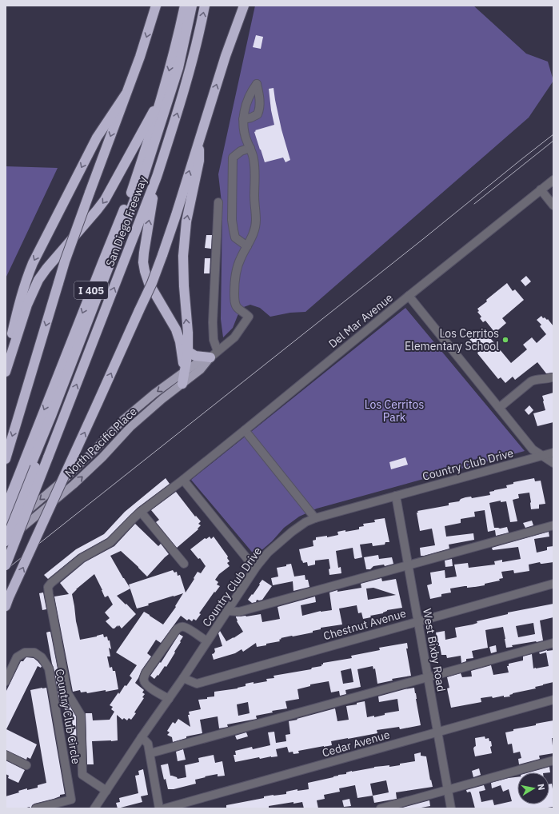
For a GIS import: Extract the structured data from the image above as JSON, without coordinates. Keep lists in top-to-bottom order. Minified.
{"streets":{"highway":["San Diego Freeway","I 405"],"main road":["North Pacific Place"],"street":["Del Mar Avenue","Country Club Drive","Chestnut Avenue","West Bixby Road","Country Club Circle","Cedar Avenue"]},"crossings":[["Country Club Drive","Chestnut Avenue"],["Country Club Drive","West Bixby Road"],["Chestnut Avenue","West Bixby Road"],["West Bixby Road","Cedar Avenue"]],"parks":["Los Cerritos Park"],"places":["Los Cerritos Elementary School"],"north":"right"}
